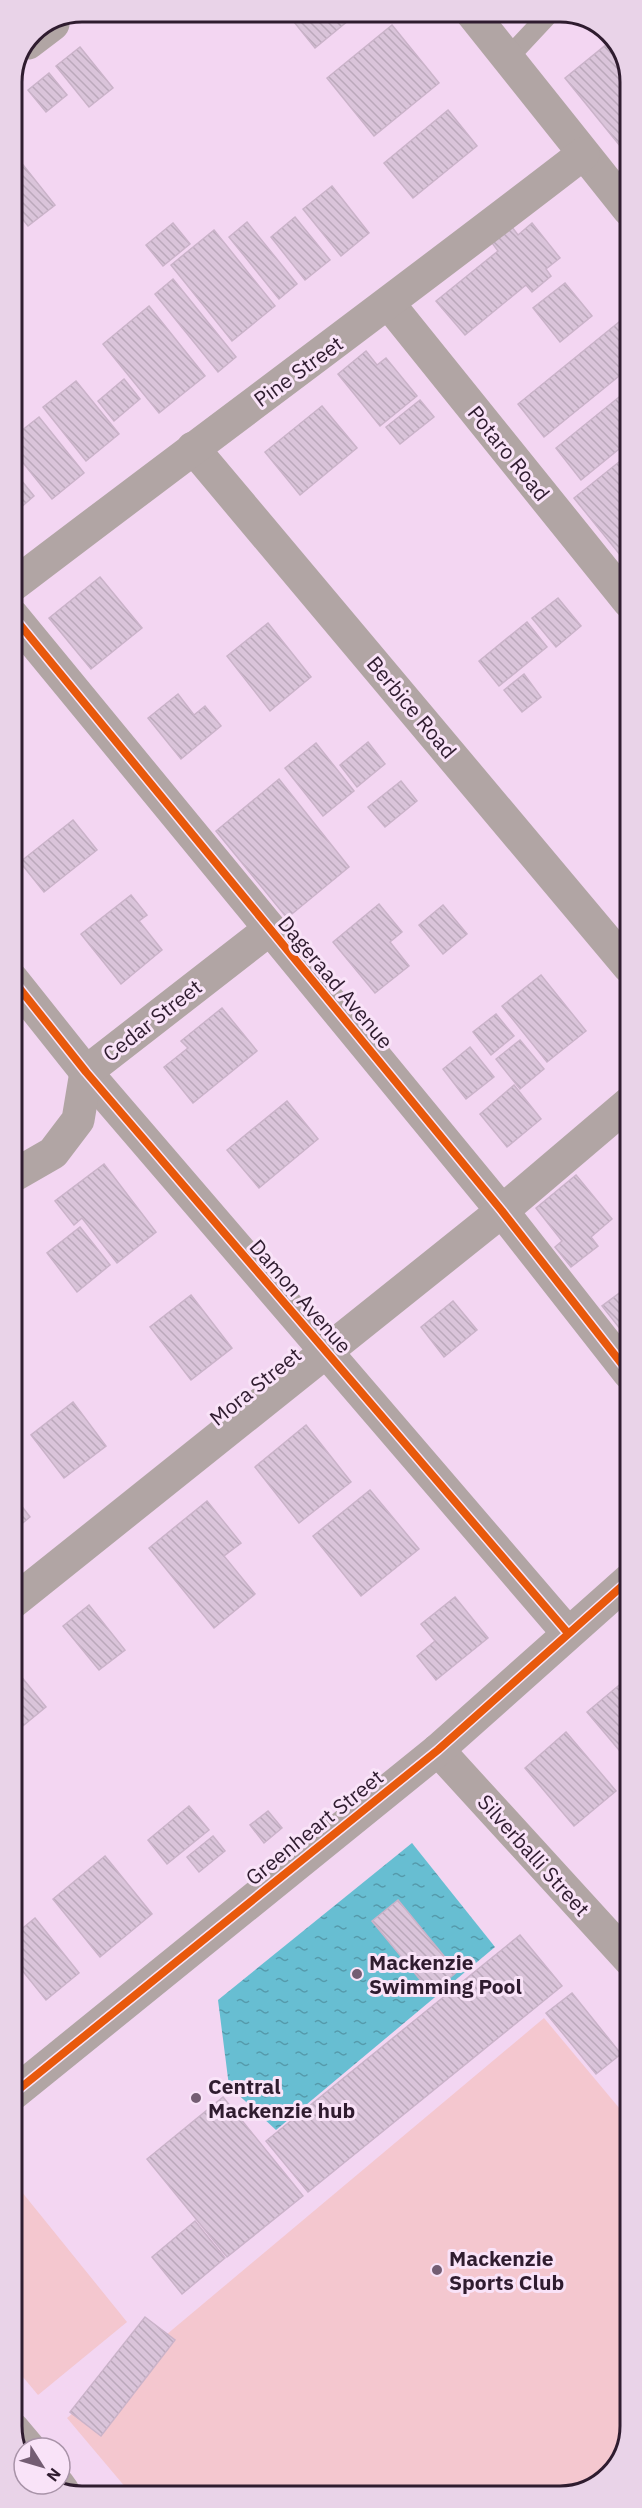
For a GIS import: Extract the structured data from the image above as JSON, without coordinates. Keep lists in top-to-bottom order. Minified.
{"streets":{"street":["Pine Street","Potaro Road","Berbice Road","Dageraad Avenue","Cedar Street","Damon Avenue","Mora Street","Greenheart Street","Silverballi Street"]},"crossings":[["Pine Street","Potaro Road"],["Pine Street","Berbice Road"],["Dageraad Avenue","Cedar Street"],["Dageraad Avenue","Mora Street"],["Cedar Street","Damon Avenue"],["Damon Avenue","Mora Street"],["Damon Avenue","Greenheart Street"],["Greenheart Street","Silverballi Street"]],"places":["Mackenzie Swimming Pool","Central Mackenzie hub","Mackenzie Sports Club"],"north":"bottom right"}
